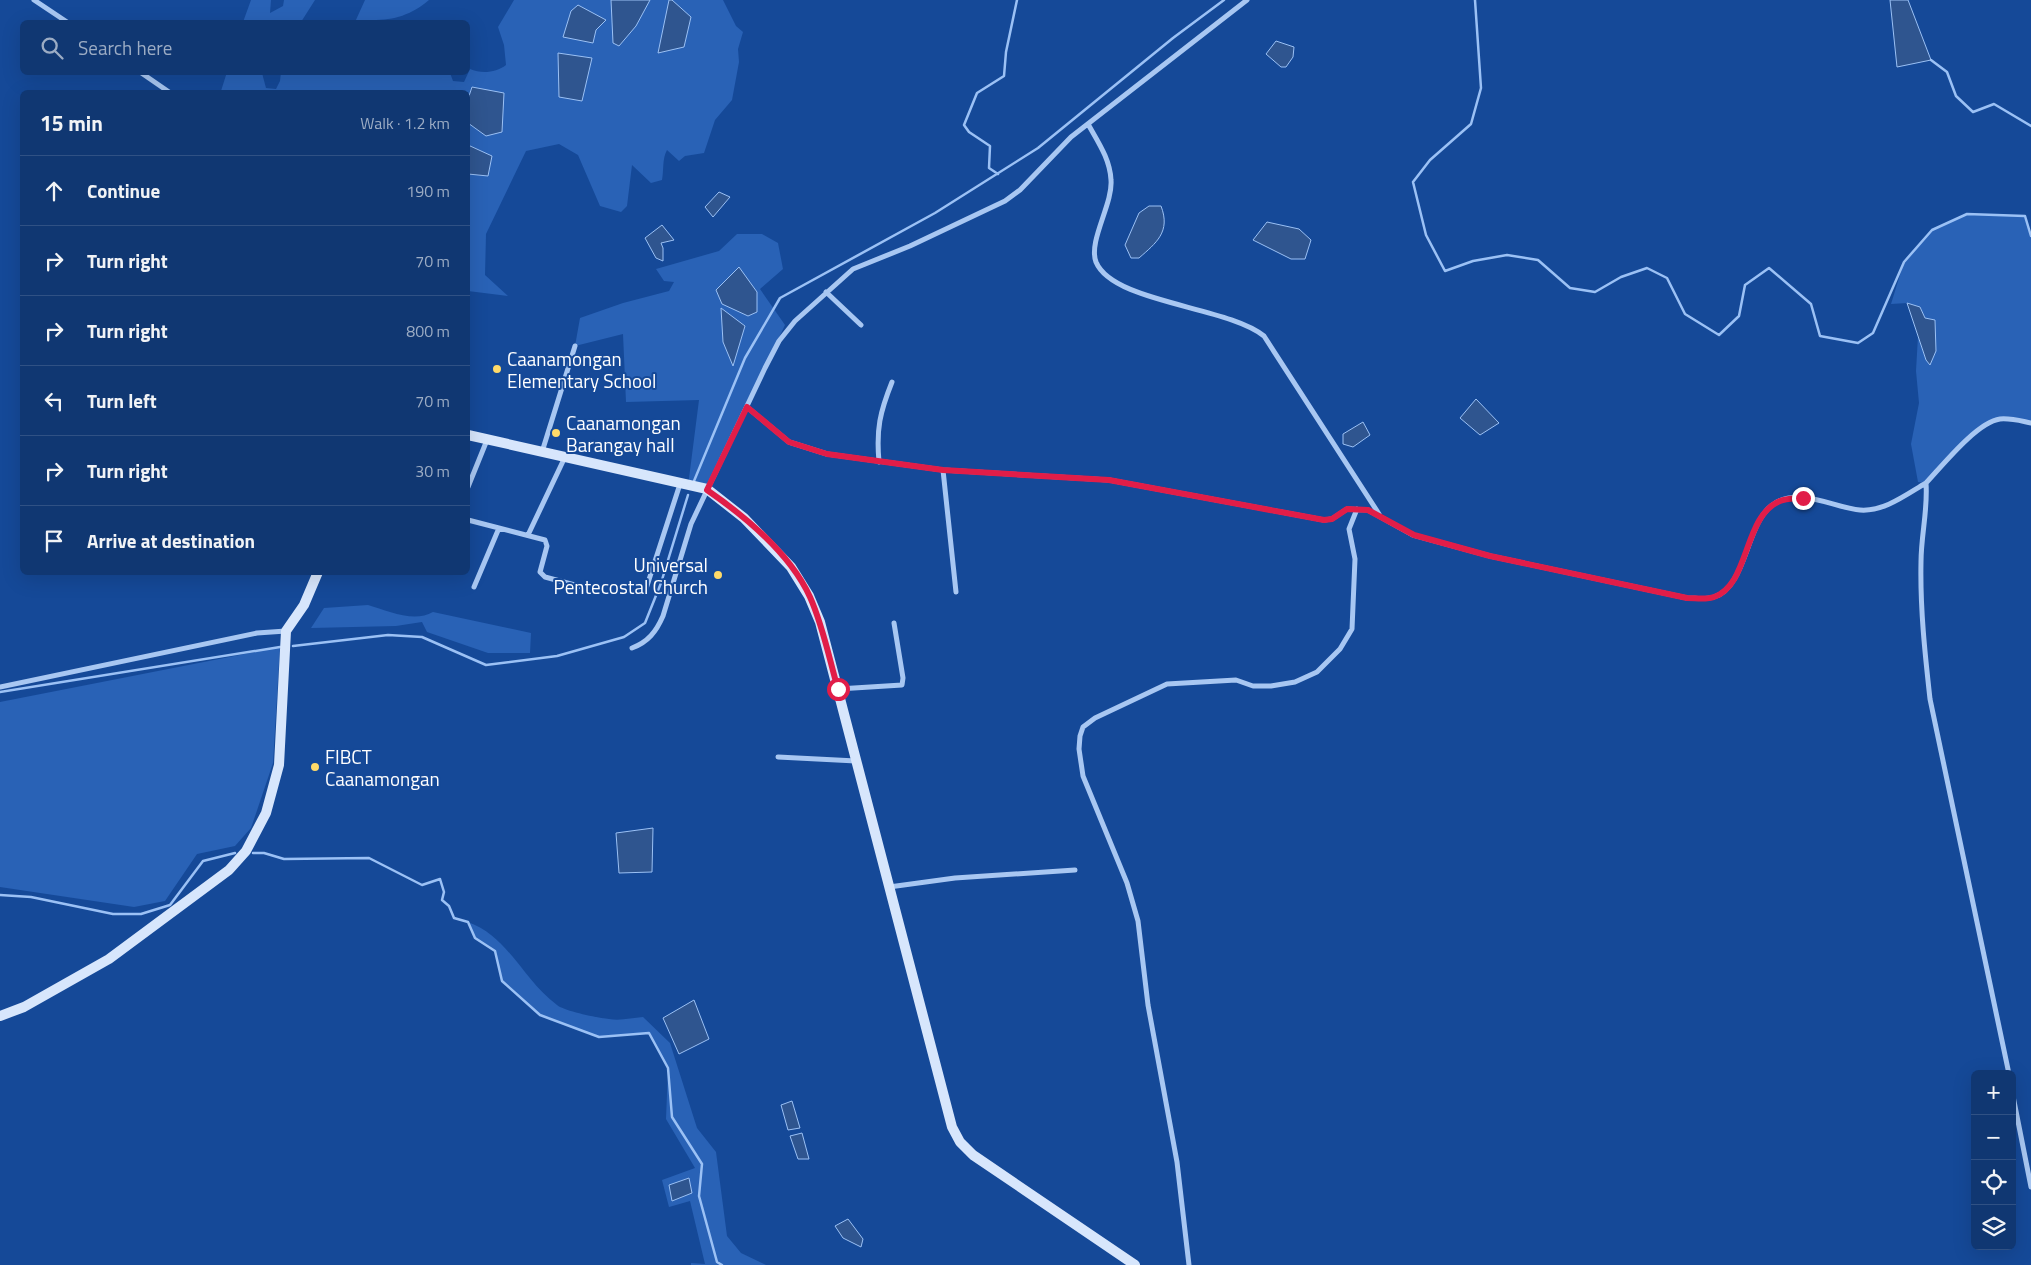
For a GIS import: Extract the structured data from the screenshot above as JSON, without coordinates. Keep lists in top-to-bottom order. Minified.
{"places":["Caanamongan Elementary School","Caanamongan Barangay hall","Universal Pentecostal Church","FIBCT Caanamongan"],"page":{"search":"Search here","heading":["15 min","Walk · 1.2 km"],"list":[["Continue","190 m"],["Turn right","70 m"],["Turn right","800 m"],["Turn left","70 m"],["Turn right","30 m"],"Arrive at destination"],"map_buttons":["+","−"]}}
